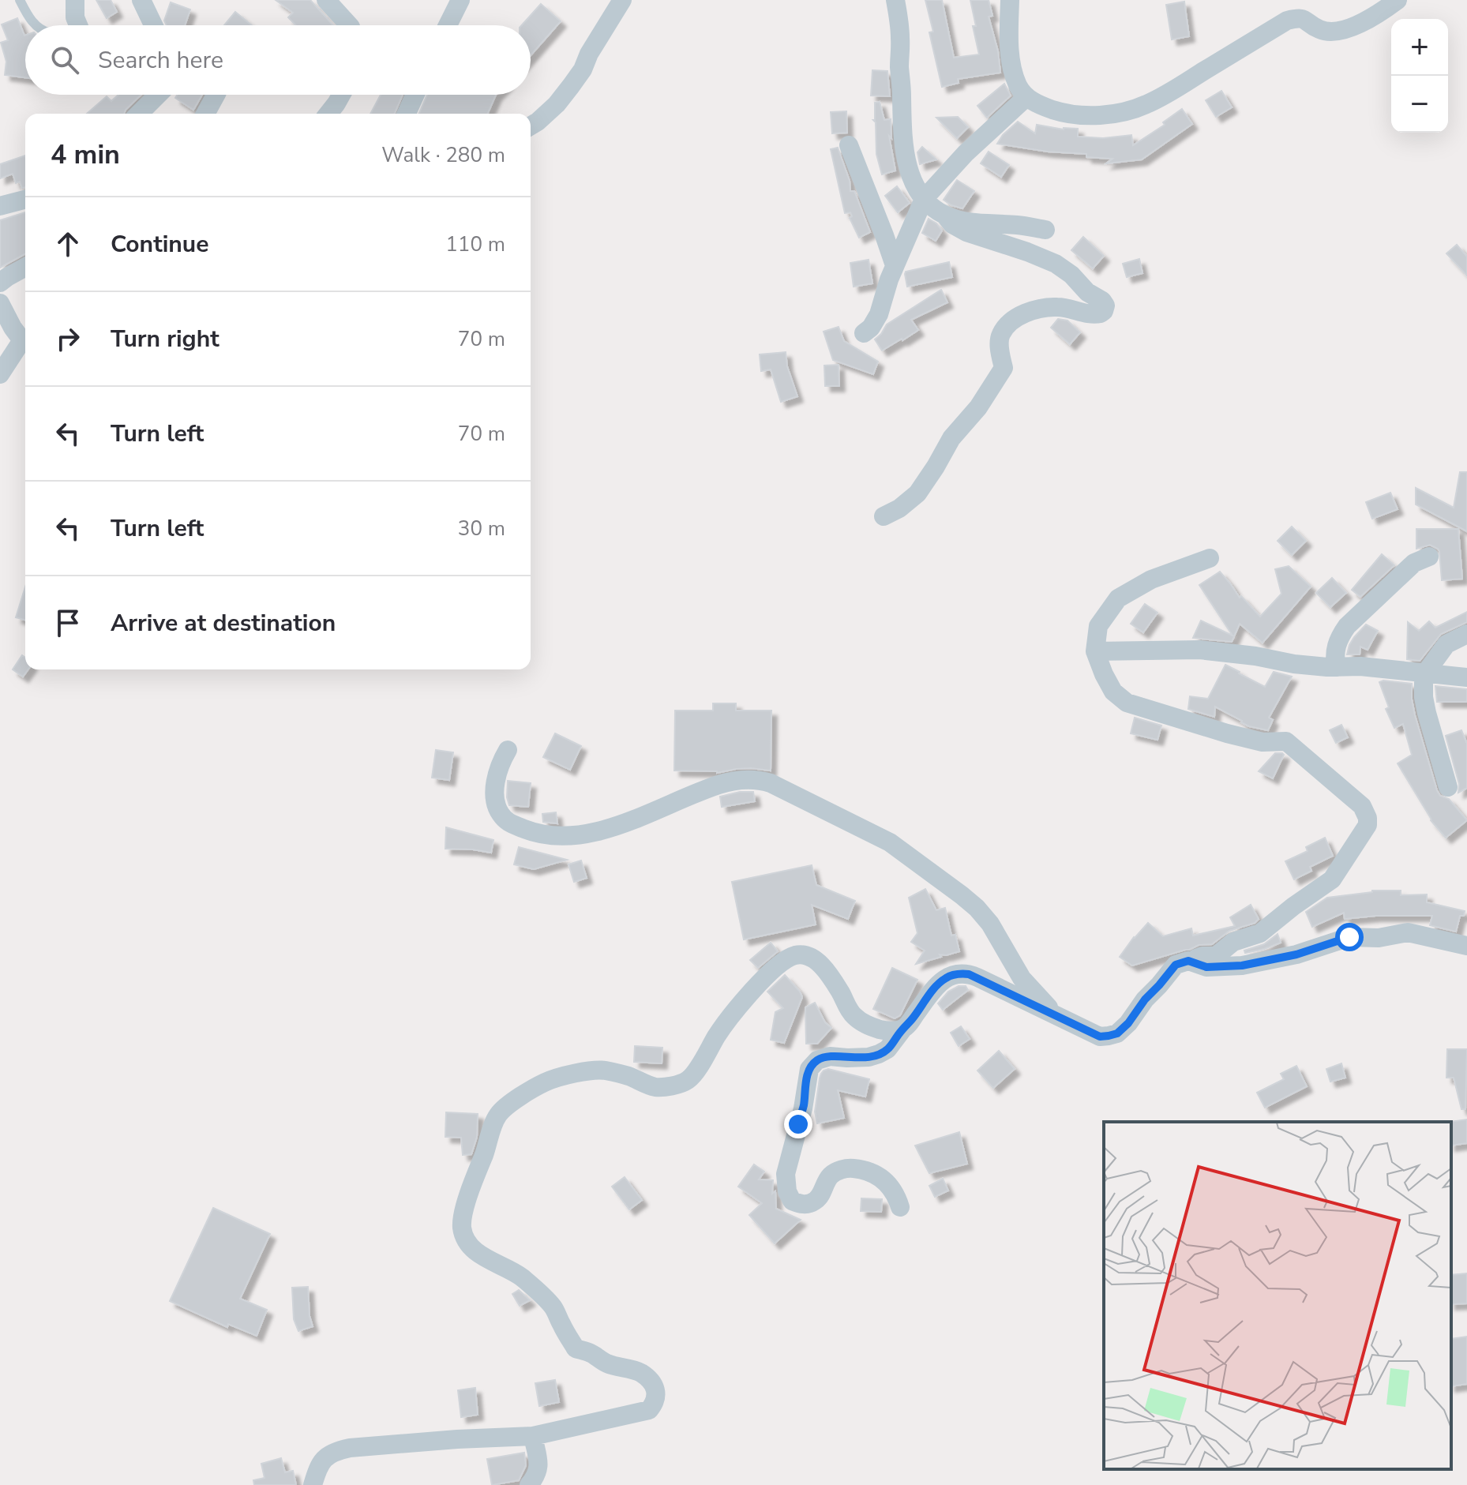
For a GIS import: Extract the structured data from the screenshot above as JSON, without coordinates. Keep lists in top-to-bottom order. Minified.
{"page":{"map_buttons":["+","−"],"search":"Search here","heading":["4 min","Walk · 280 m"],"list":[["Continue","110 m"],["Turn right","70 m"],["Turn left","70 m"],["Turn left","30 m"],"Arrive at destination"]}}
